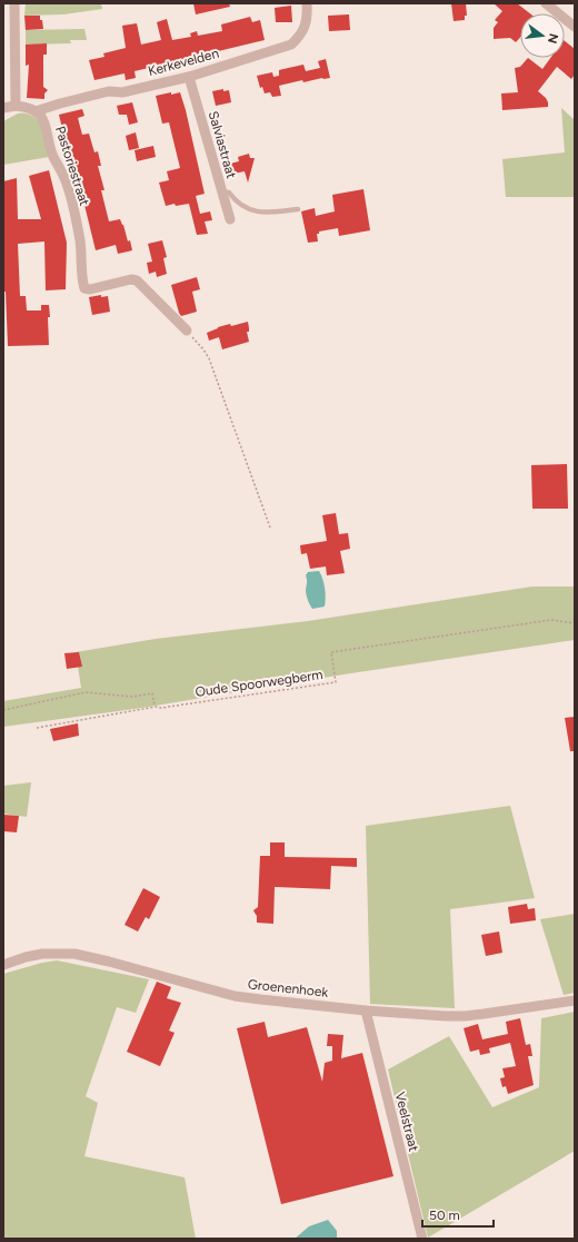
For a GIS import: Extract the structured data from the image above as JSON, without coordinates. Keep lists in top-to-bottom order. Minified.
{"streets":{"street":["Kerkevelden","Salviastraat","Pastoriestraat","Groenenhoek","Veelstraat"],"path":["Oude Spoorwegberm"]},"crossings":[["Kerkevelden","Salviastraat"],["Kerkevelden","Pastoriestraat"],["Groenenhoek","Veelstraat"]],"scale_bar":"50 m","north":"right"}
